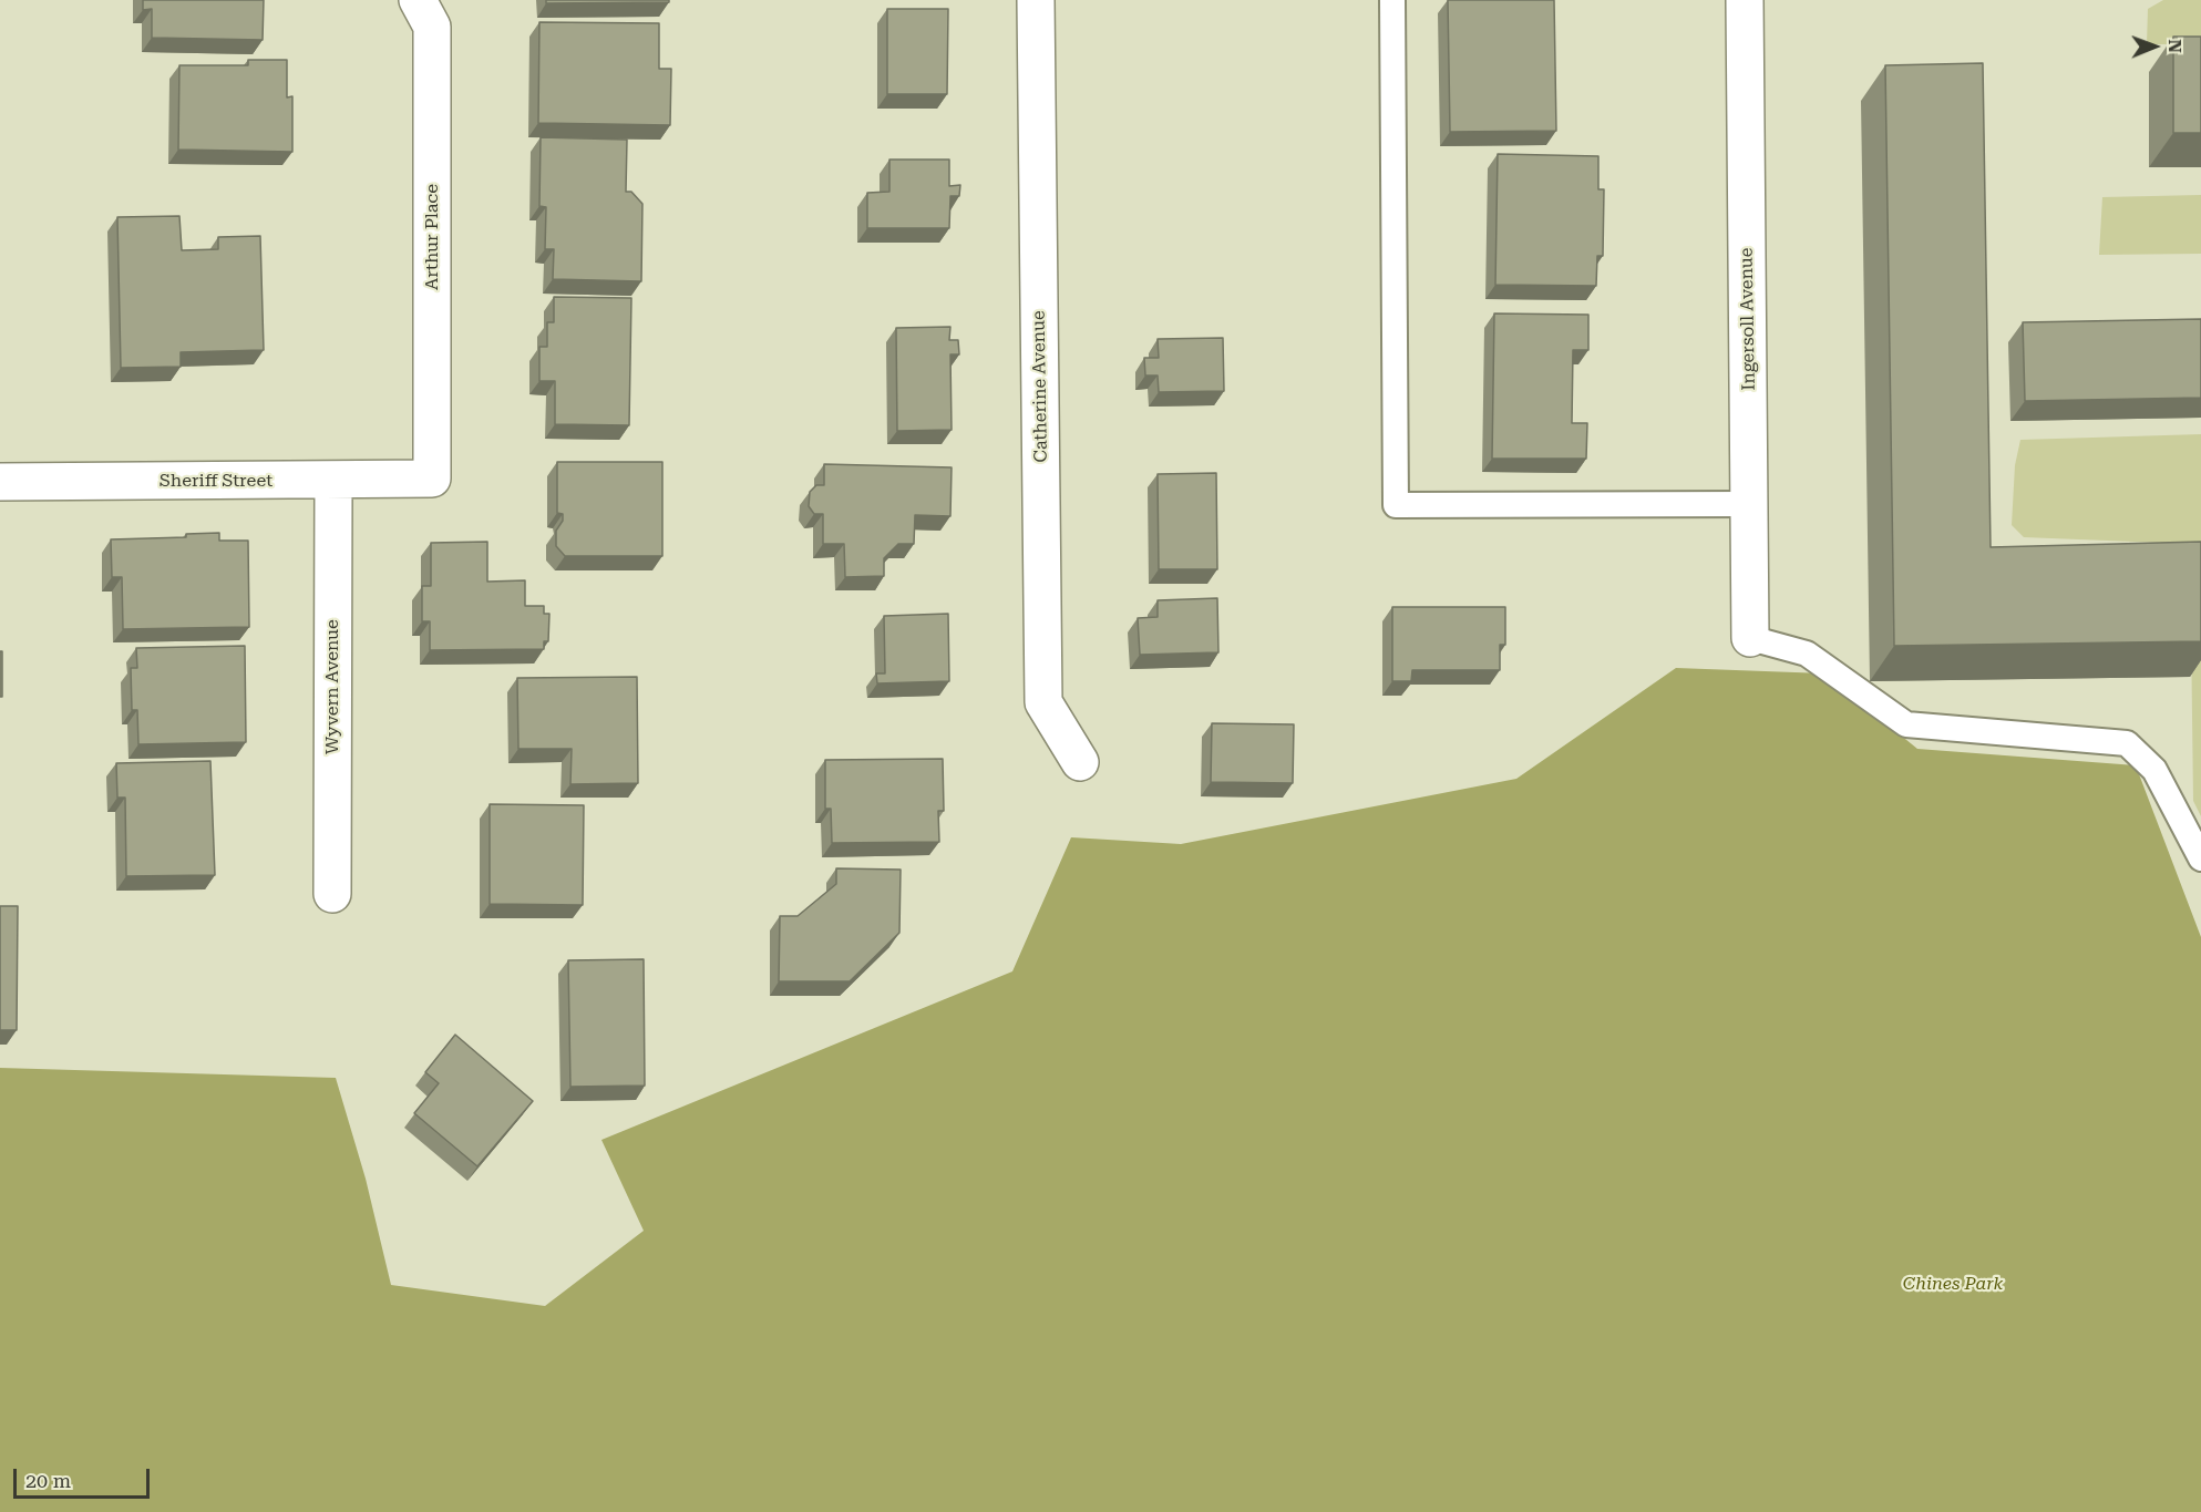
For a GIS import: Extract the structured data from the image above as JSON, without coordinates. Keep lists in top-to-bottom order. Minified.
{"streets":{"street":["Arthur Place","Ingersoll Avenue","Catherine Avenue","Sheriff Street","Wyvern Avenue"]},"crossings":[["Arthur Place","Sheriff Street"],["Sheriff Street","Wyvern Avenue"]],"parks":["Chines Park"],"scale_bar":"20 m","north":"right"}
